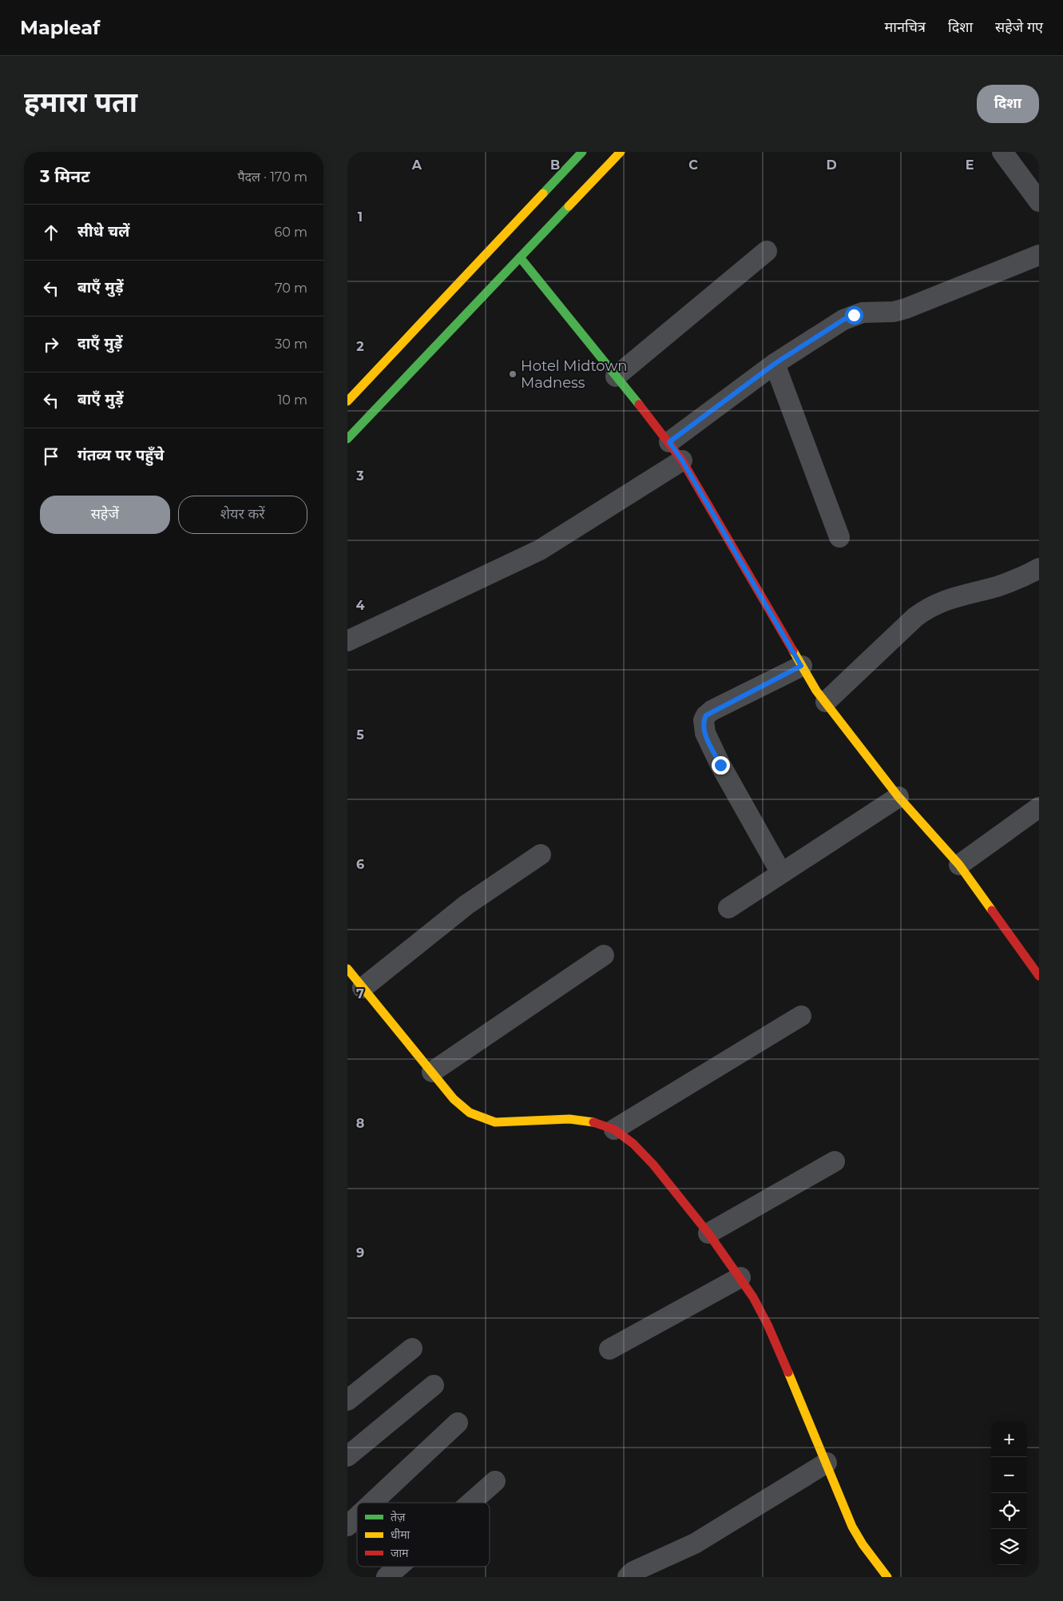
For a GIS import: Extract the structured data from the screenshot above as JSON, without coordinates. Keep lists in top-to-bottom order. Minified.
{"places":["Hotel Midtown Madness"],"legend":["तेज़","धीमा","जाम"],"page":{"header":"Mapleaf","nav":["मानचित्र","दिशा","सहेजे गए"],"title":"हमारा पता","buttons":["दिशा",["सहेजें","शेयर करें"]],"heading":["3 मिनट","पैदल · 170 m"],"list":[["सीधे चलें","60 m"],["बाएँ मुड़ें","70 m"],["दाएँ मुड़ें","30 m"],["बाएँ मुड़ें","10 m"],"गंतव्य पर पहुँचे"],"map_buttons":["+","−"]},"grid":{"columns":["A","B","C","D","E"],"rows":["1","2","3","4","5","6","7","8","9"]}}
